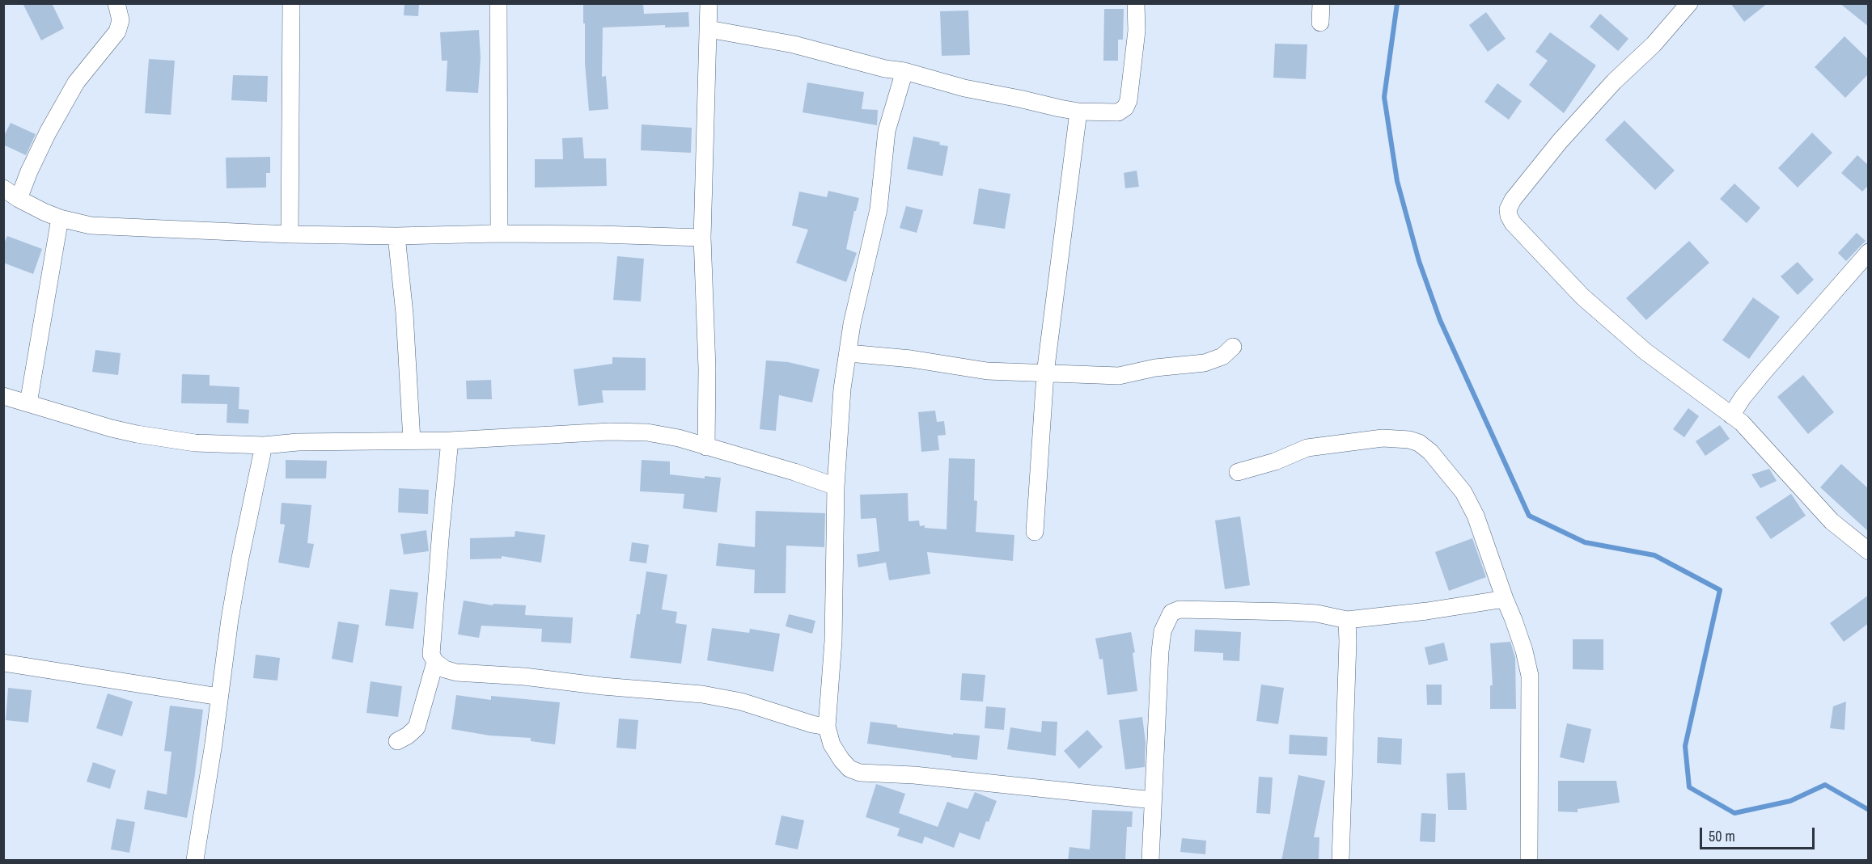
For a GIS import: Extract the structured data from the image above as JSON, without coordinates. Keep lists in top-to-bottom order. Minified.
{"scale_bar":"50 m"}
